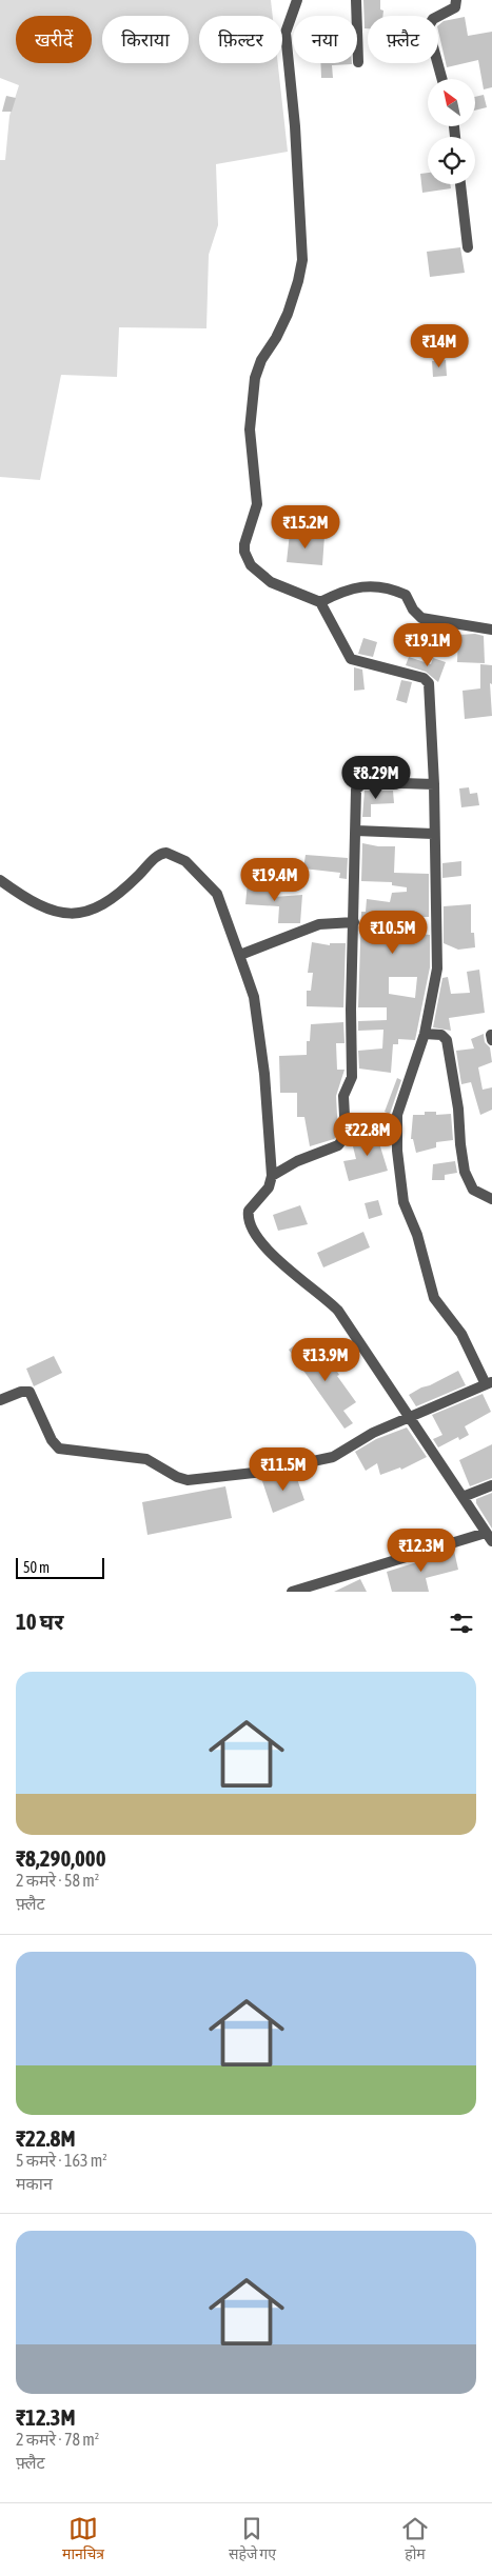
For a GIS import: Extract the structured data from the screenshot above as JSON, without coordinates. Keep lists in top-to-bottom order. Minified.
{"scale_bar":"50 m","north":"top left","page":{"chip":["खरीदें","किराया","फ़िल्टर","नया","फ़्लैट"],"price":["₹14M","₹15.2M","₹19.1M","₹8.29M","₹19.4M","₹10.5M","₹22.8M","₹13.9M","₹11.5M","₹12.3M"],"scale":"50 m","heading":"10 घर","list":[{"name":"₹8,290,000","note":"2 कमरे · 58 m² · फ़्लैट"},{"name":"₹22.8M","note":"5 कमरे · 163 m² · मकान"},{"name":"₹12.3M","note":"2 कमरे · 78 m² · फ़्लैट"}],"tabs":["मानचित्र","सहेजे गए","होम"]}}
